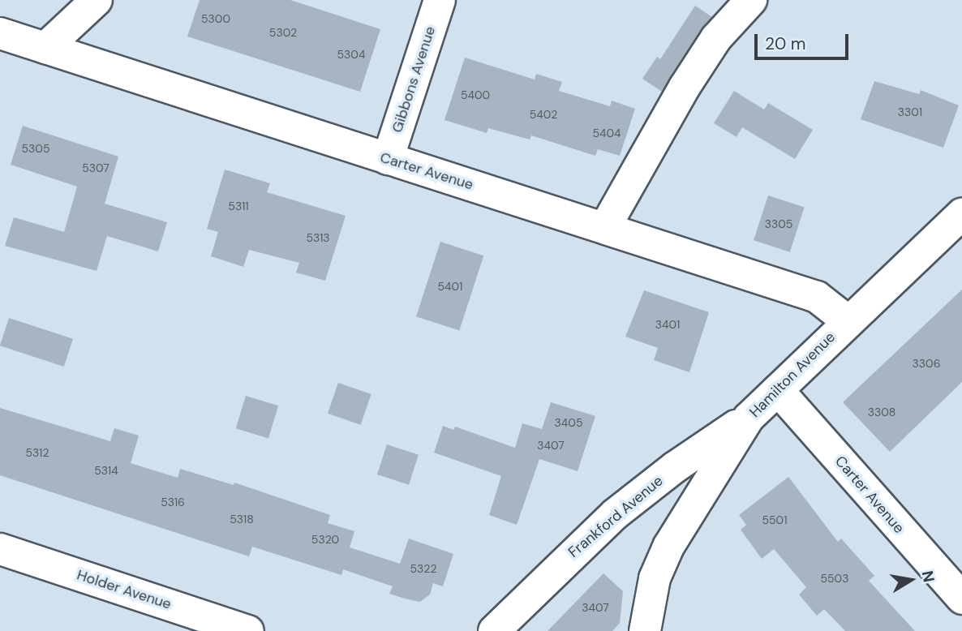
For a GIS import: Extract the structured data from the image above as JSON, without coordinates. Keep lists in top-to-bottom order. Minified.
{"streets":{"street":["Gibbons Avenue","Carter Avenue","Hamilton Avenue","Frankford Avenue","Holder Avenue"]},"crossings":[["Gibbons Avenue","Carter Avenue"],["Carter Avenue","Hamilton Avenue"],["Hamilton Avenue","Frankford Avenue"]],"house_numbers":["5300","5302","5304","5400","3301","5402","5404","5305","5307","5311","3305","5313","5401","3401","3306","3308","3405","3407","5312","5314","5316","5318","5501","5320","5322","5503","3407"],"scale_bar":"20 m","north":"right"}
